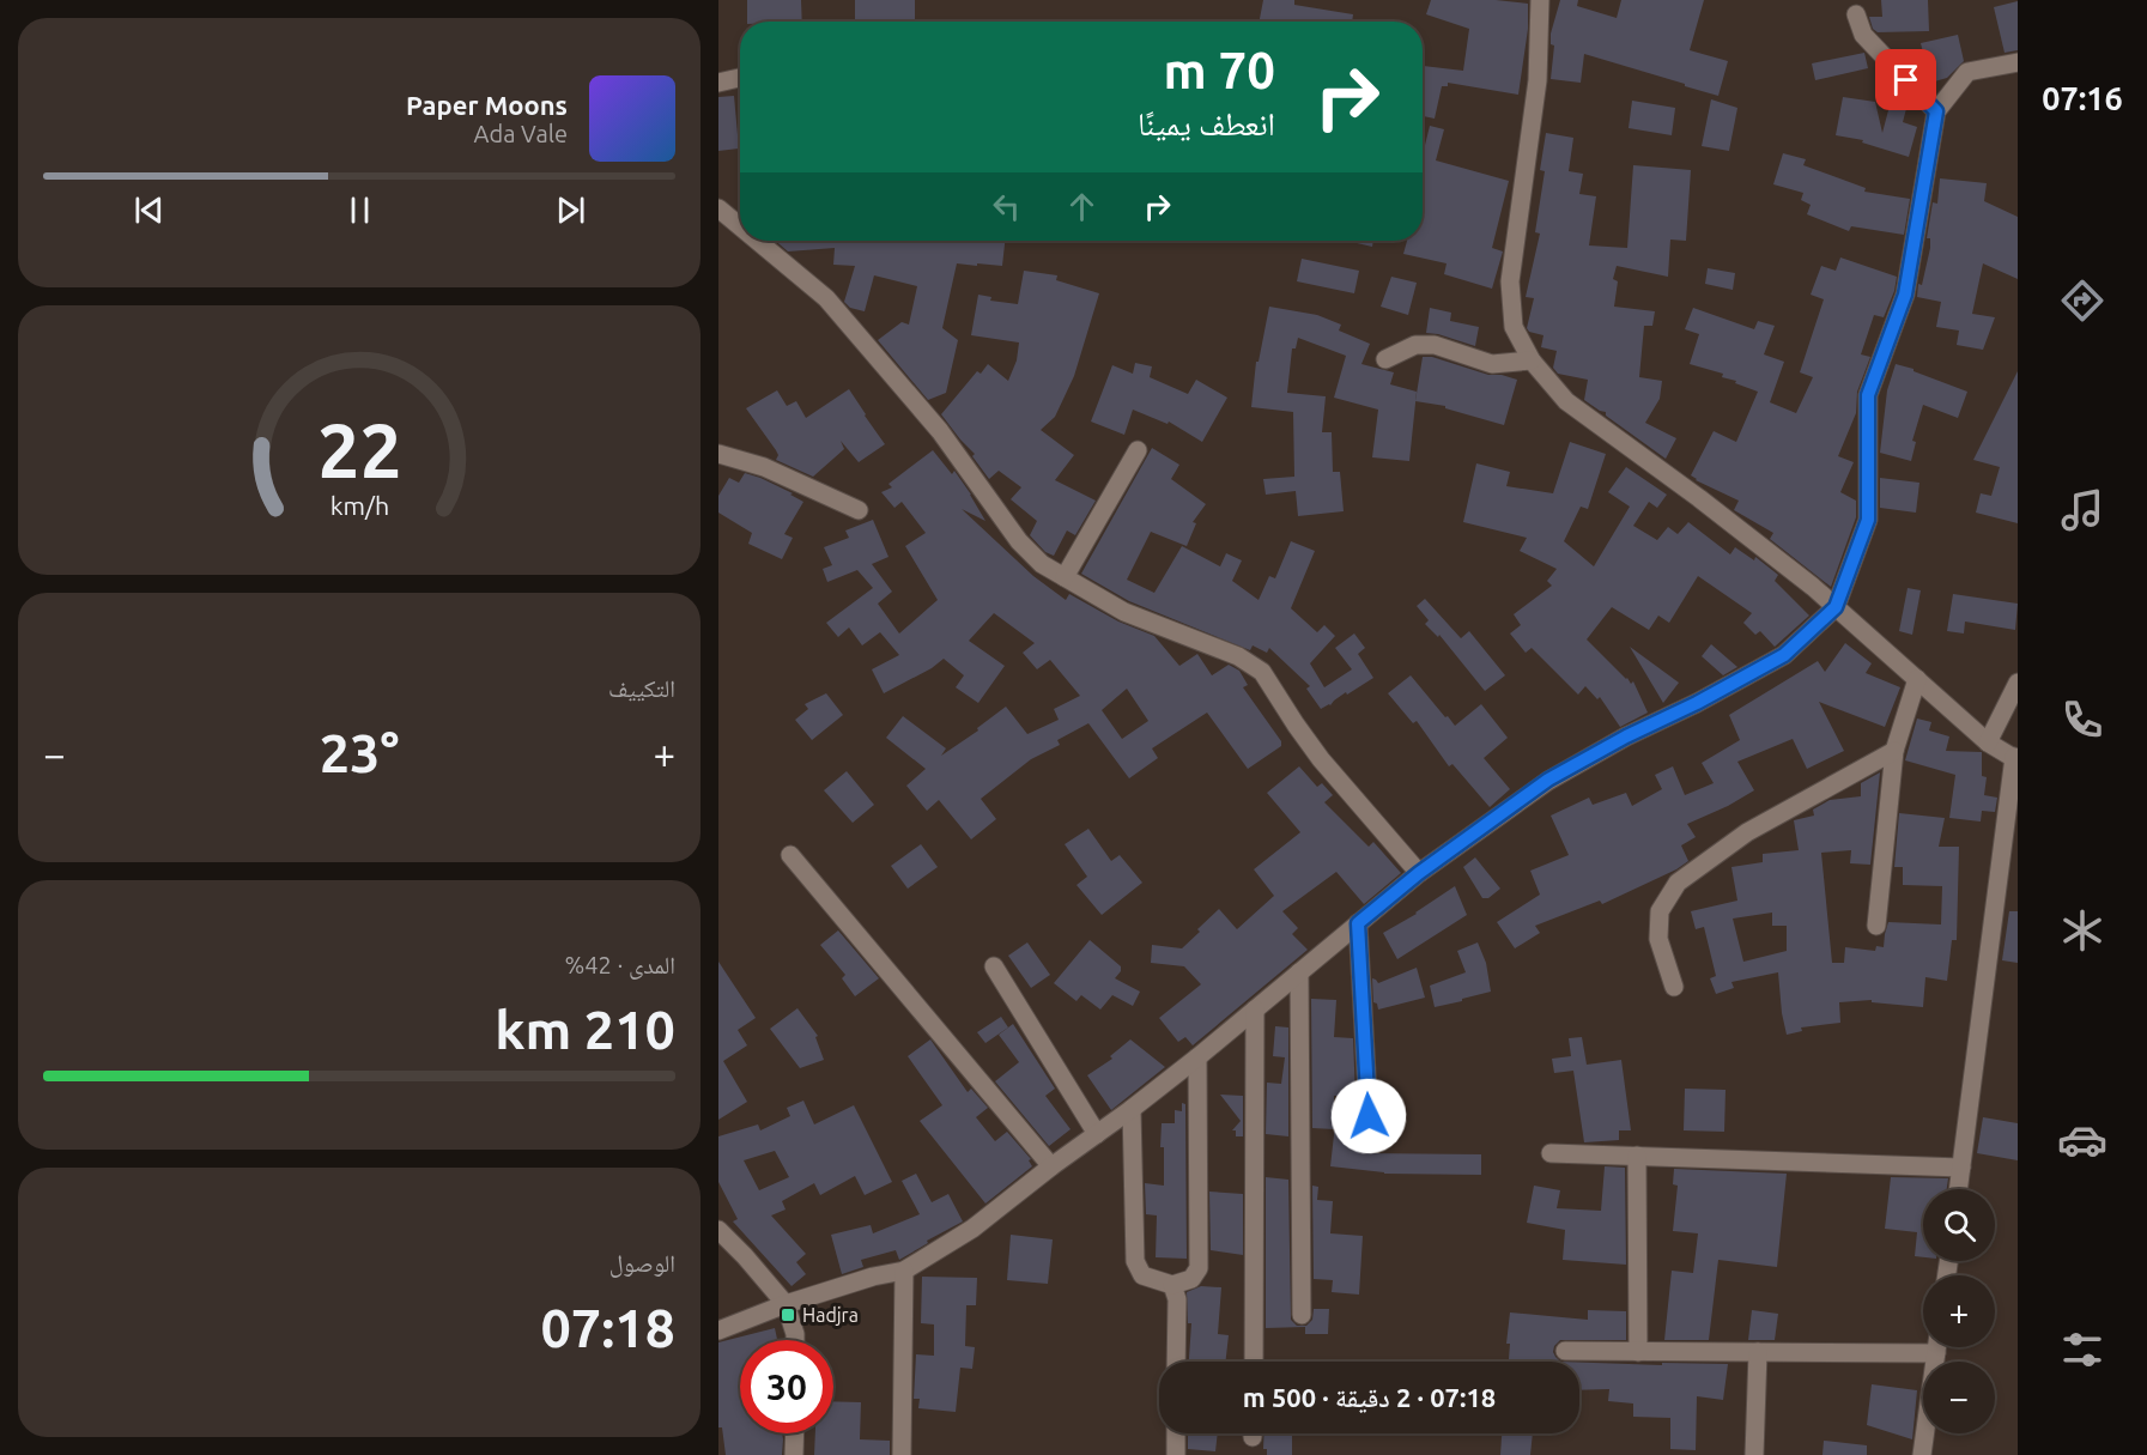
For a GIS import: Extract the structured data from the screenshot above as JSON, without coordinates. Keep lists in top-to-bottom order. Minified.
{"places":{"transit":["Hadjra"]},"page":{"tabs":"07:16","turn":["70 m","انعطف يمينًا"],"song":["Paper Moons","Ada Vale"],"tile":["التكييف",["المدى · 42%","210 km"],["الوصول","07:18"]],"heat":["−","23°","+"],"map_buttons":["+","−"],"limit":"30","trip":"07:18 · 2 دقيقة · 500 m","gauge":["22","km/h"]}}
